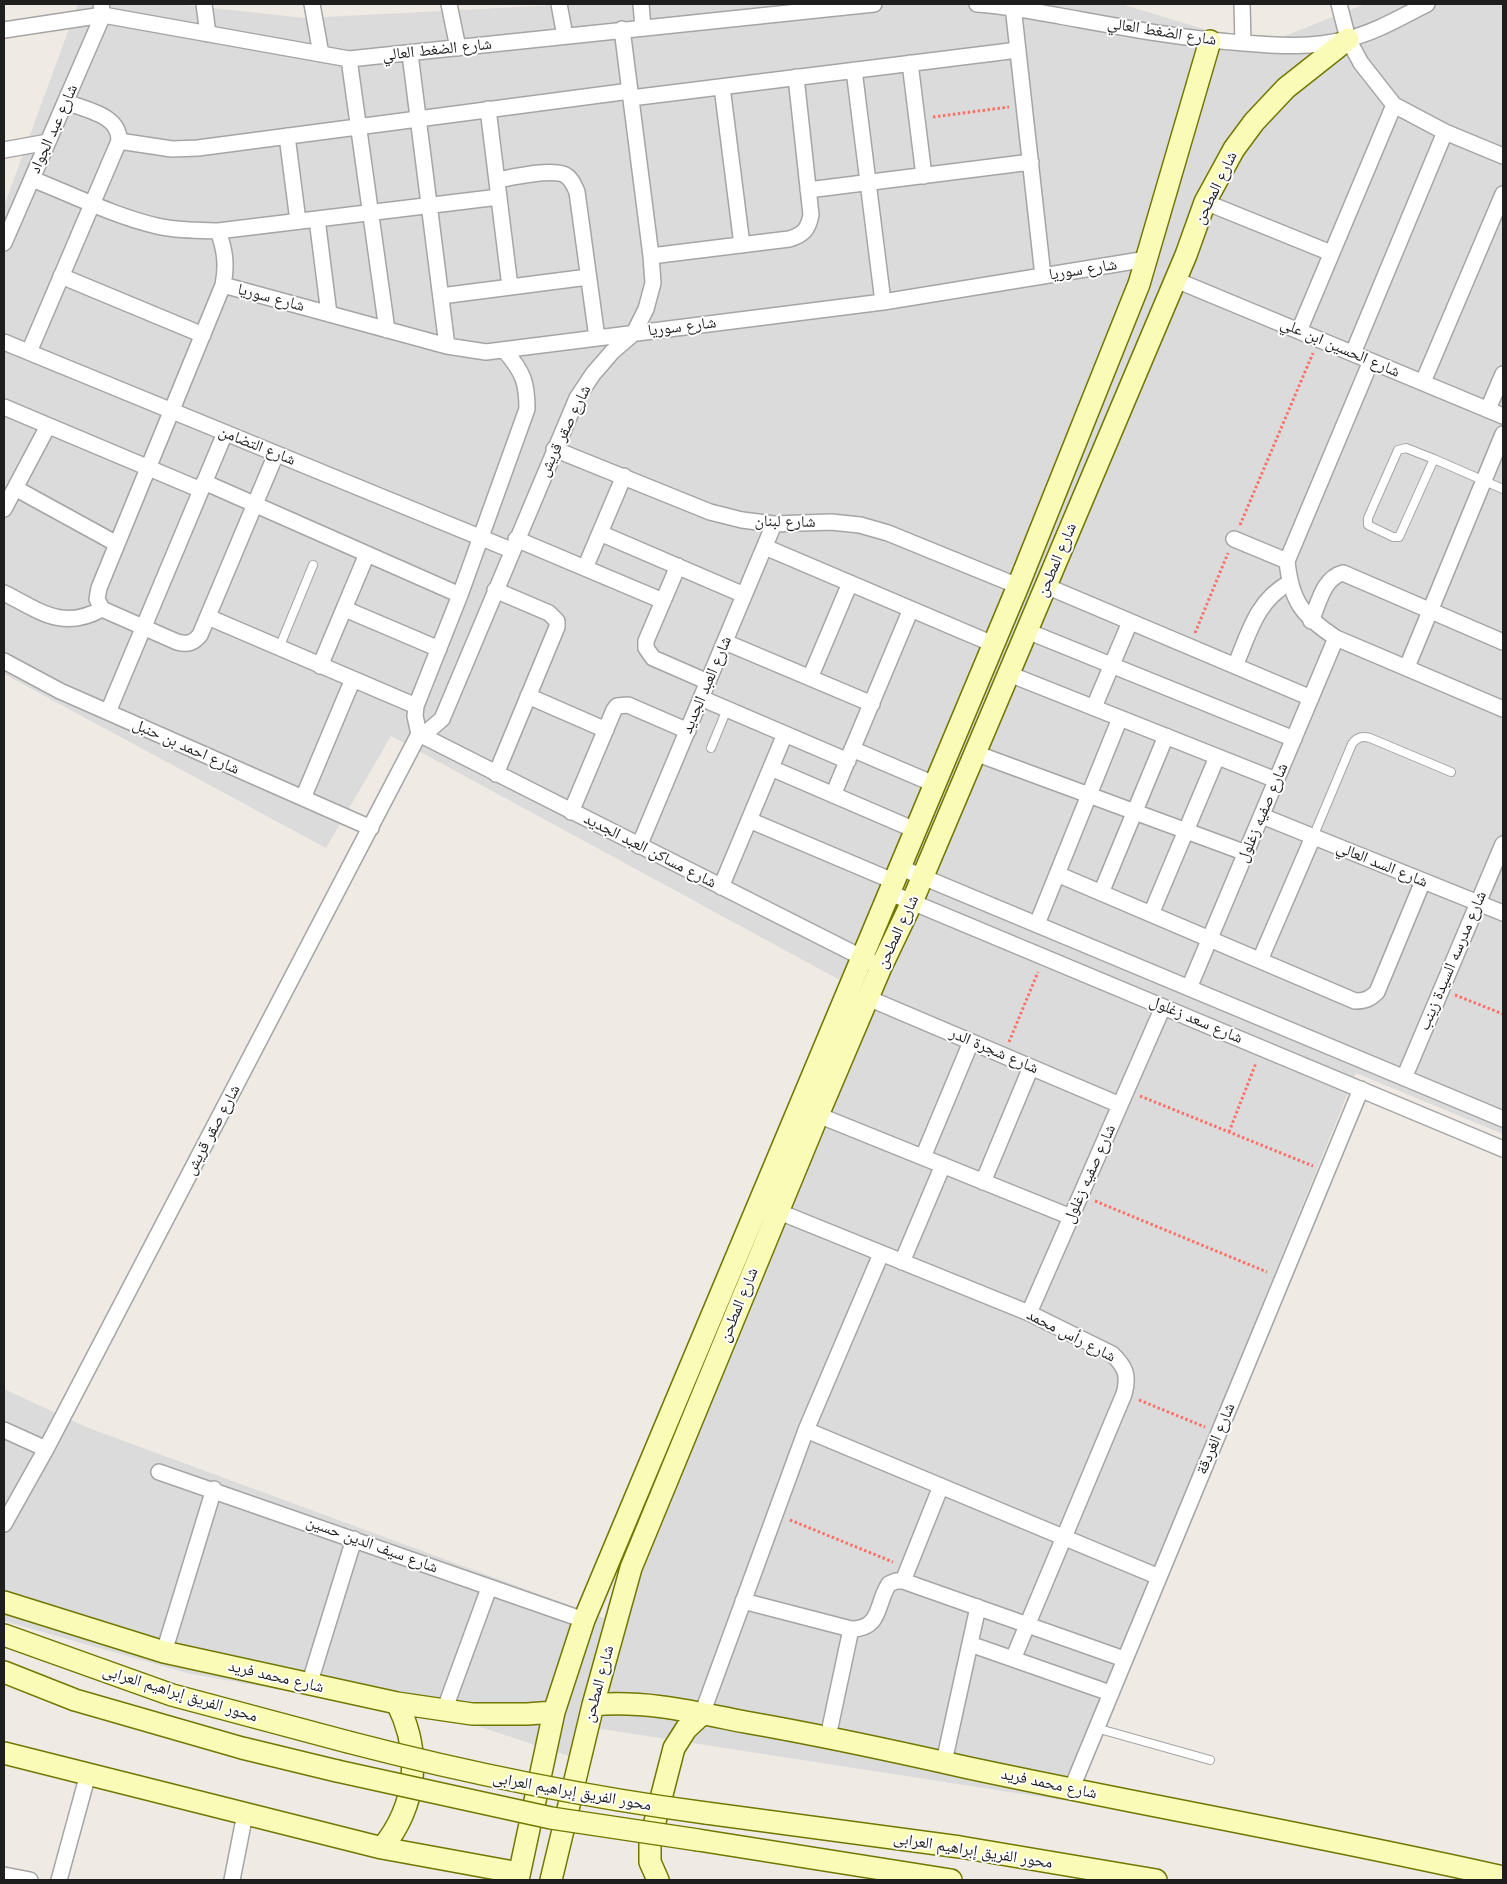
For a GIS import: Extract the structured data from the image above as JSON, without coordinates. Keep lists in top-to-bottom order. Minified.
{"streets":{"street":["شارع الضغط العالي","شارع عبد الجواد","شارع المطحن","شارع سوريا","شارع الحسين ابن علي","شارع صقر قريش","شارع التضامن","شارع لبنان","شارع العبد الجديد","شارع احمد بن حنبل","شارع صفيه زغلول","شارع مساكن العبد الجديد","شارع السد العالي","شارع مدرسه السيدة زينب","شارع سعد زغلول","شارع شجرة الدر","شارع رأس محمد","شارع الغردقة","شارع سيف الدين حسين","شارع محمد فريد","محور الفريق إبراهيم العرابى"]},"crossings":[["شارع الضغط العالي","شارع عبد الجواد"],["شارع الضغط العالي","شارع المطحن"],["شارع الضغط العالي","شارع صقر قريش"],["شارع المطحن","شارع سوريا"],["شارع المطحن","شارع الحسين ابن علي"],["شارع المطحن","شارع لبنان"],["شارع المطحن","شارع مساكن العبد الجديد"],["شارع المطحن","شارع سعد زغلول"],["شارع المطحن","شارع شجرة الدر"],["شارع المطحن","شارع رأس محمد"],["شارع المطحن","شارع سيف الدين حسين"],["شارع المطحن","شارع محمد فريد"],["شارع سوريا","شارع صقر قريش"],["شارع صقر قريش","شارع التضامن"],["شارع صقر قريش","شارع لبنان"],["شارع صقر قريش","شارع احمد بن حنبل"],["شارع صقر قريش","شارع مساكن العبد الجديد"],["شارع لبنان","شارع العبد الجديد"],["شارع العبد الجديد","شارع مساكن العبد الجديد"],["شارع صفيه زغلول","شارع السد العالي"],["شارع صفيه زغلول","شارع سعد زغلول"],["شارع صفيه زغلول","شارع شجرة الدر"],["شارع صفيه زغلول","شارع رأس محمد"],["شارع السد العالي","شارع مدرسه السيدة زينب"],["شارع مدرسه السيدة زينب","شارع سعد زغلول"],["شارع سعد زغلول","شارع الغردقة"],["شارع الغردقة","شارع محمد فريد"]]}
